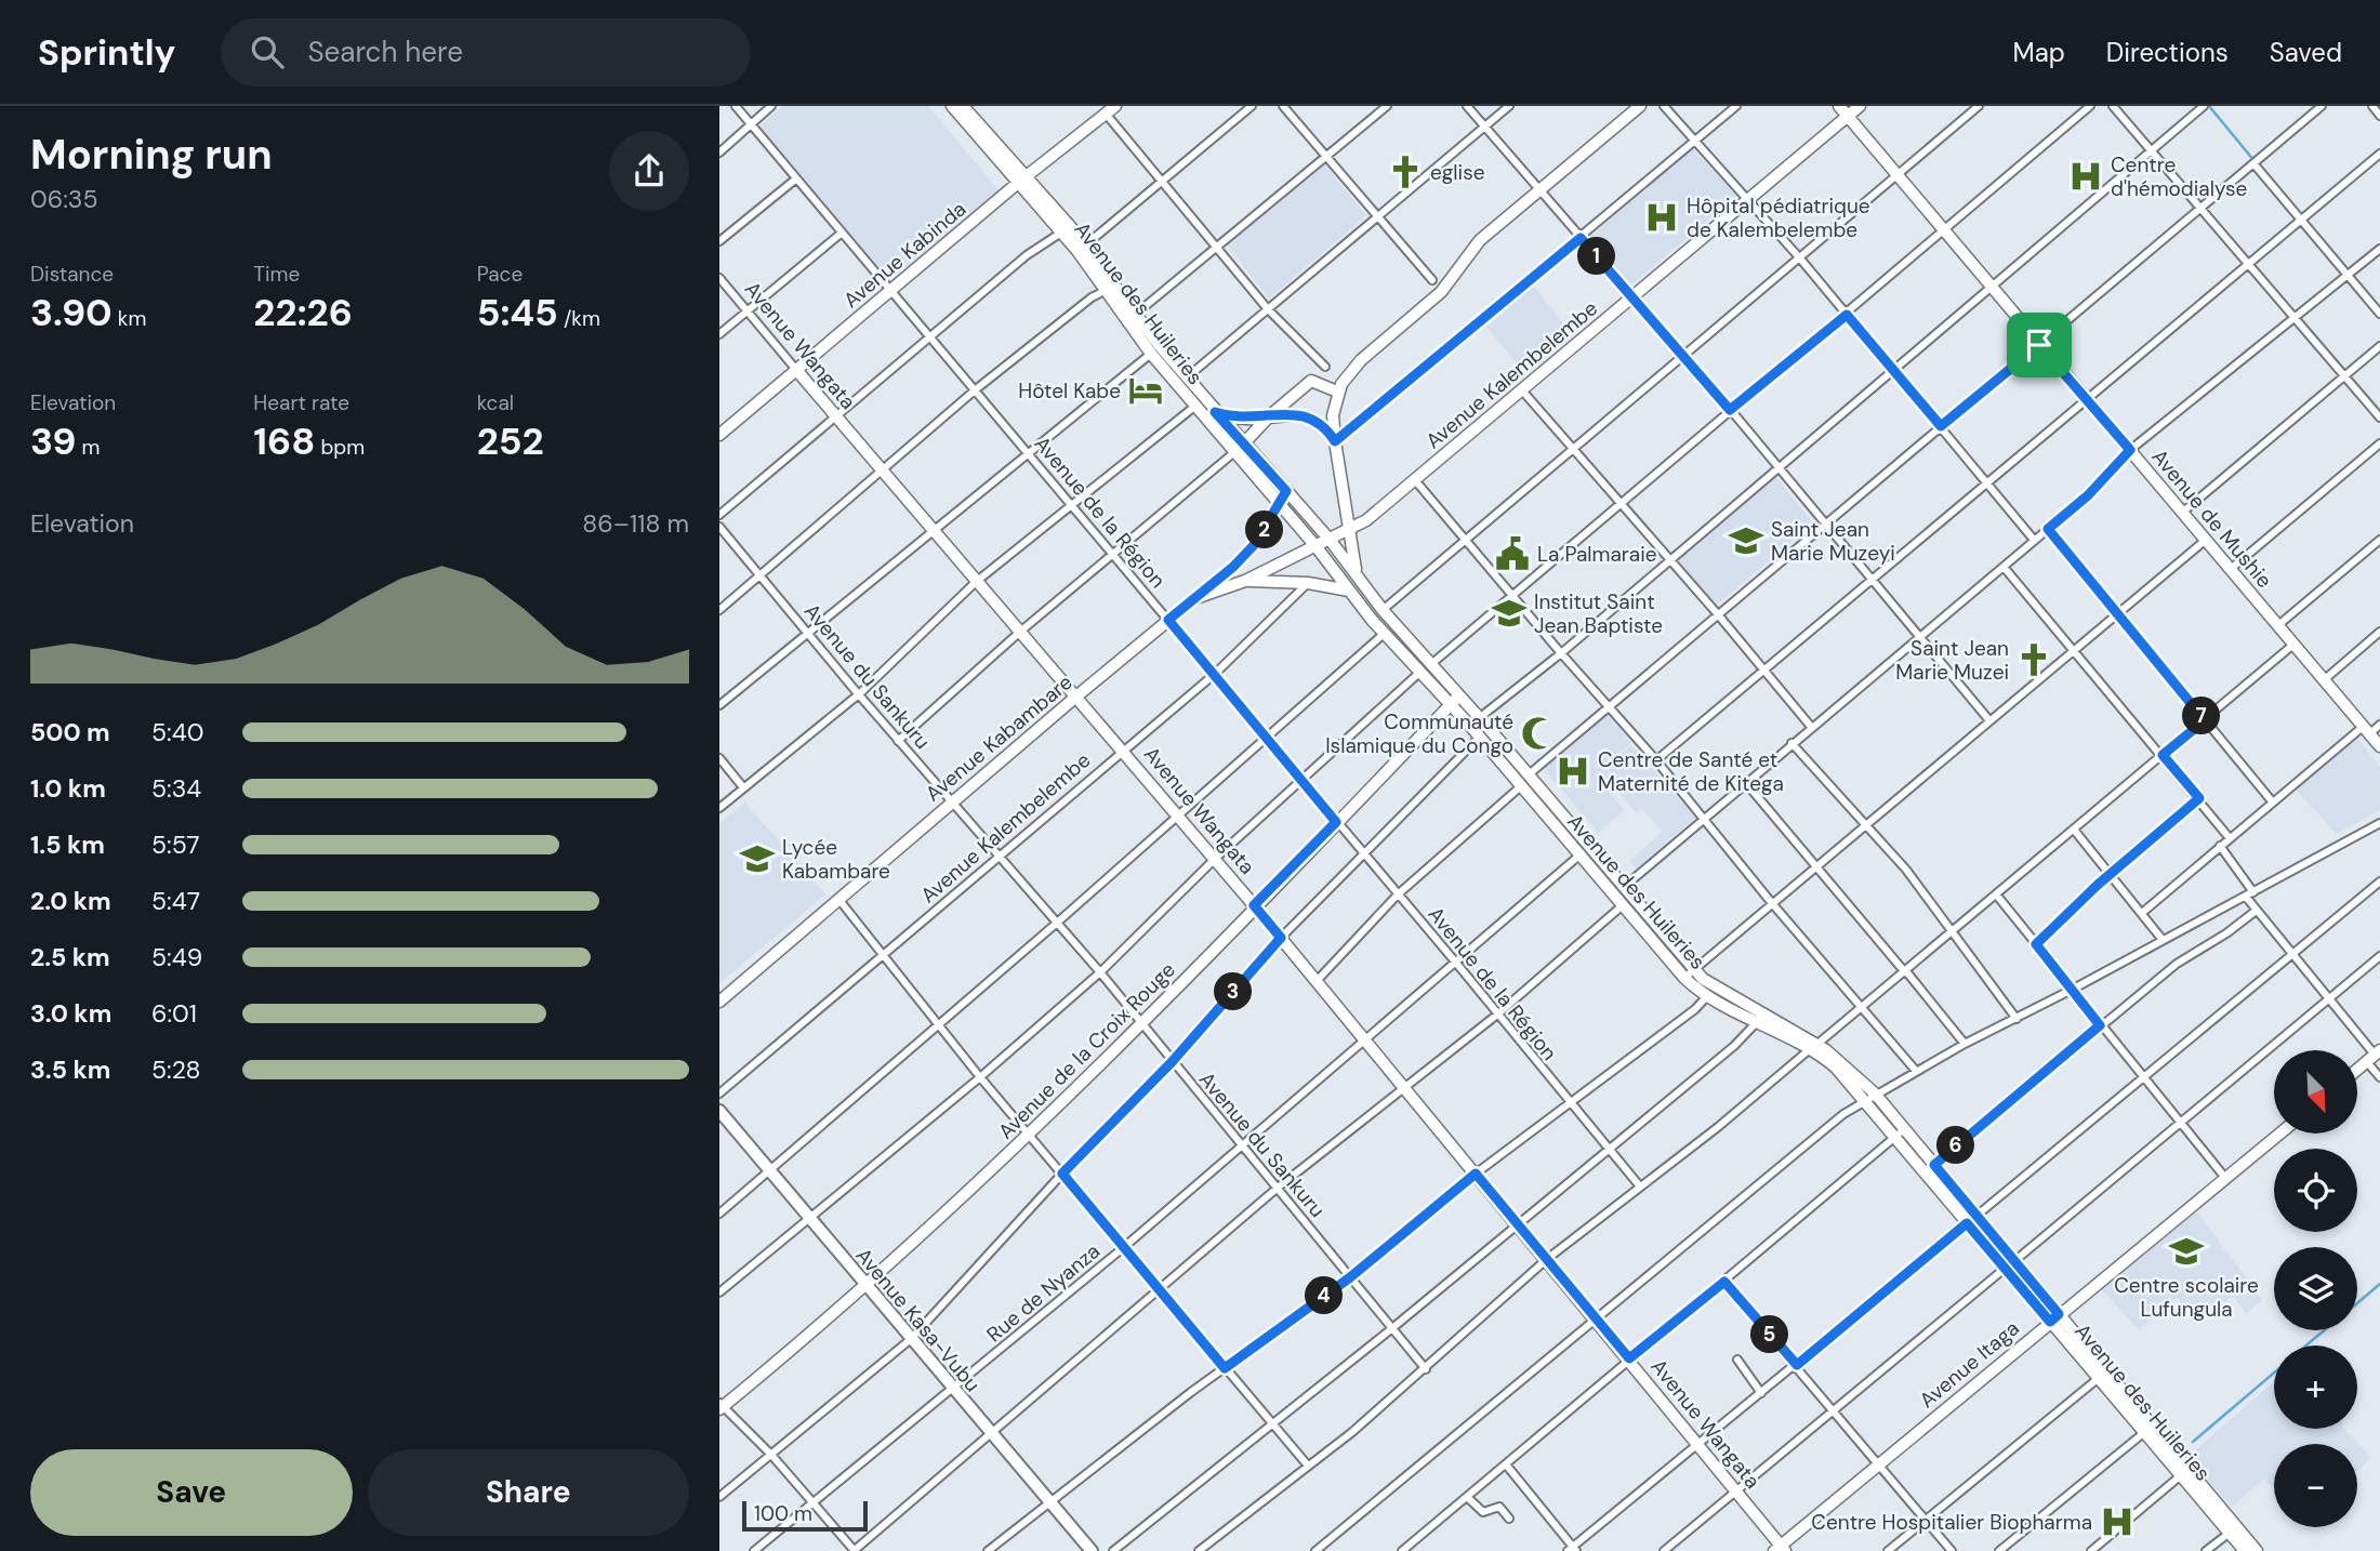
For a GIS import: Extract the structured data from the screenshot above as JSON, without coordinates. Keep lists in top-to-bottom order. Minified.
{"streets":{"main road":["Avenue Kabinda","Avenue des Huileries","Avenue Wangata","Avenue Kalembelembe","Avenue de Mushie","Avenue Kabambare","Avenue de la Croix Rouge","Avenue Kasa-Vubu","Avenue Itaga"],"street":["Avenue de la Région","Avenue du Sankuru","Rue de Nyanza"]},"crossings":[["Avenue Kabinda","Avenue des Huileries"],["Avenue Kabinda","Avenue Wangata"],["Avenue Kabinda","Avenue de la Région"],["Avenue des Huileries","Avenue Kalembelembe"],["Avenue des Huileries","Avenue Kabambare"],["Avenue des Huileries","Avenue de la Croix Rouge"],["Avenue des Huileries","Rue de Nyanza"],["Avenue des Huileries","Avenue Itaga"],["Avenue Wangata","Avenue Kalembelembe"],["Avenue Wangata","Avenue Kabambare"],["Avenue Wangata","Avenue de la Croix Rouge"],["Avenue Wangata","Rue de Nyanza"],["Avenue Wangata","Avenue Itaga"],["Avenue Kalembelembe","Avenue de la Région"],["Avenue Kalembelembe","Avenue de Mushie"],["Avenue Kalembelembe","Avenue du Sankuru"],["Avenue Kalembelembe","Avenue Kabambare"],["Avenue de la Région","Avenue Kabambare"],["Avenue de la Région","Avenue de la Croix Rouge"],["Avenue de la Région","Rue de Nyanza"],["Avenue du Sankuru","Avenue Kabambare"],["Avenue du Sankuru","Avenue de la Croix Rouge"],["Avenue du Sankuru","Rue de Nyanza"],["Avenue de la Croix Rouge","Avenue Kasa-Vubu"],["Rue de Nyanza","Avenue Kasa-Vubu"]],"places":{"church":["eglise","Saint Jean Marie Muzei"],"hospital":["Centre d'hémodialyse","Hôpital pédiatrique de Kalembelembe","Centre de Santé et Maternité de Kitega","Centre Hospitalier Biopharma"],"hotel":["Hôtel Kabe"],"school or university":["Saint Jean Marie Muzeyi","Institut Saint Jean Baptiste","Lycée Kabambare","Centre scolaire Lufungula"],"public building":["La Palmaraie"],"mosque":["Communauté Islamique du Congo"]},"scale_bar":"100 m","north":"bottom right","page":{"header":"Sprintly","search":"Search here","nav":["Map","Directions","Saved"],"heading":["Morning run","06:35"],"stats":[["Distance","3.90 km"],["Time","22:26"],["Pace","5:45 /km"],["Elevation","39 m"],["Heart rate","168 bpm"],["kcal","252"]],"pins":["1","2","7","3","6","4","5"],"chart":["Elevation","86–118 m"],"list":[{"name":"500 m","note":"5:40"},{"name":"1.0 km","note":"5:34"},{"name":"1.5 km","note":"5:57"},{"name":"2.0 km","note":"5:47"},{"name":"2.5 km","note":"5:49"},{"name":"3.0 km","note":"6:01"},{"name":"3.5 km","note":"5:28"}],"map_buttons":["+","−"],"buttons":["Save","Share"],"scale":"100 m"}}
